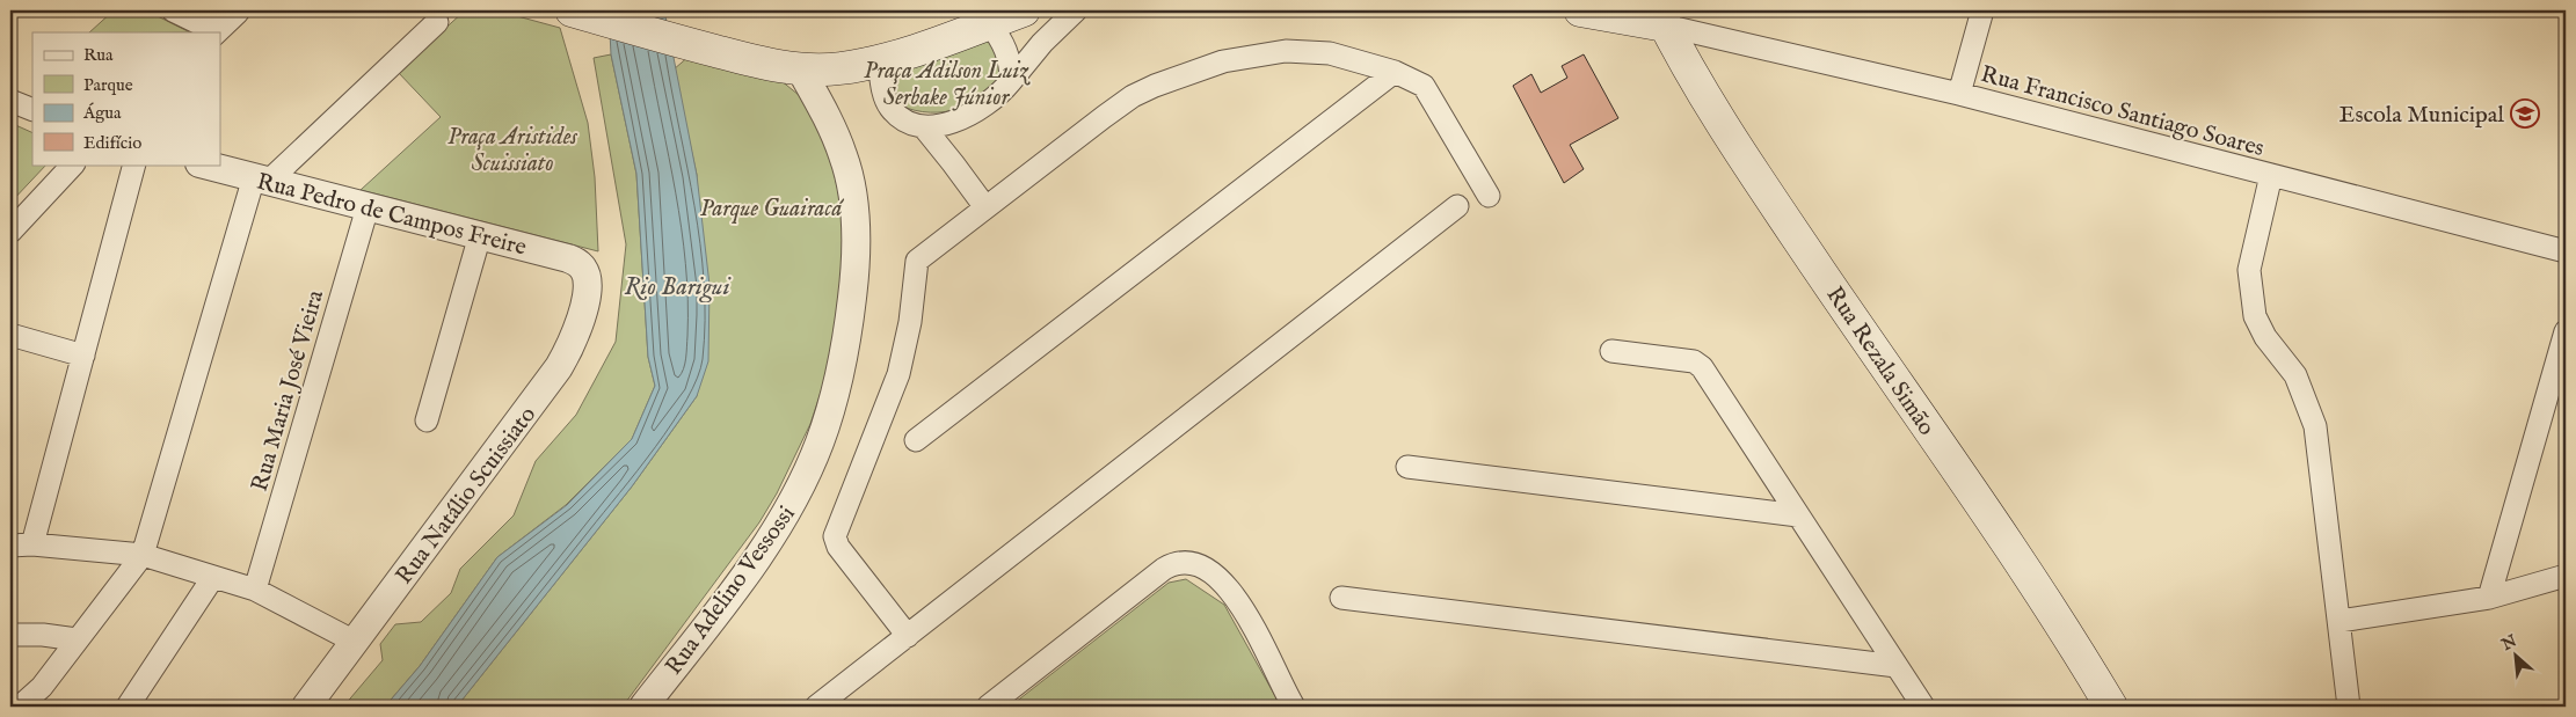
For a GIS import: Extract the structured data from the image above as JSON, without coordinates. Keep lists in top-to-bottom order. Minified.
{"streets":{"main road":["Rua Rezala Simão"],"street":["Rua Francisco Santiago Soares","Rua Pedro de Campos Freire","Rua Maria José Vieira","Rua Natálio Scuissiato","Rua Adelino Vessossi"]},"crossings":[["Rua Francisco Santiago Soares","Rua Rezala Simão"],["Rua Pedro de Campos Freire","Rua Maria José Vieira"],["Rua Pedro de Campos Freire","Rua Natálio Scuissiato"]],"water":["Rio Barigui"],"parks":["Praça Adilson Luiz Serbake Júnior","Praça Aristides Scuissiato","Parque Guairacá"],"places":{"school or university":["Escola Municipal"]},"legend":["Rua","Parque","Água","Edifício"],"north":"top left"}
